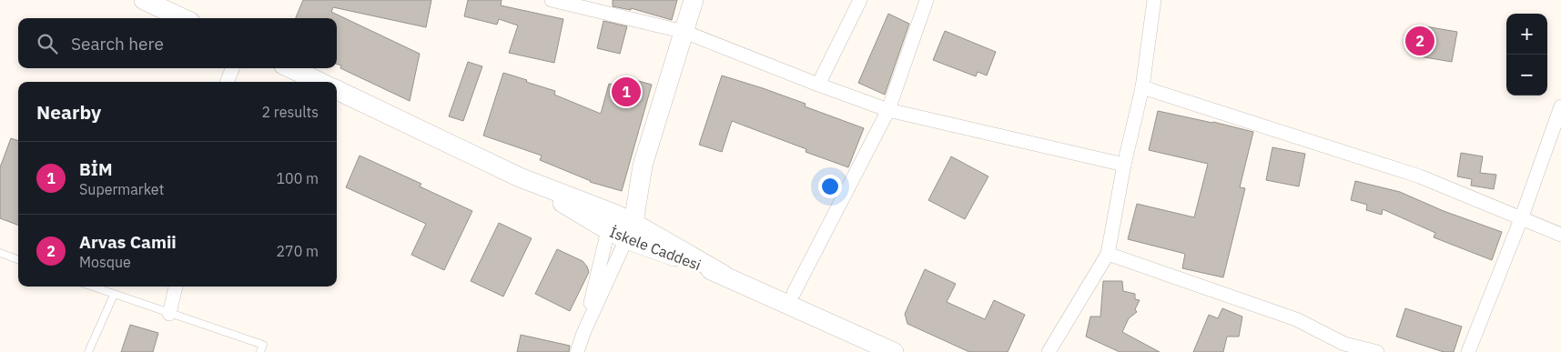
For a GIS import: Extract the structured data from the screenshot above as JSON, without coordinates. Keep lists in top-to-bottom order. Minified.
{"streets":{"main road":["İskele Caddesi"]},"page":{"map_buttons":["+","−"],"search":"Search here","pins":["2","1"],"heading":["Nearby","2 results"],"list":[{"mark":"1","name":"BİM","note":"Supermarket","value":"100 m"},{"mark":"2","name":"Arvas Camii","note":"Mosque","value":"270 m"}]}}
